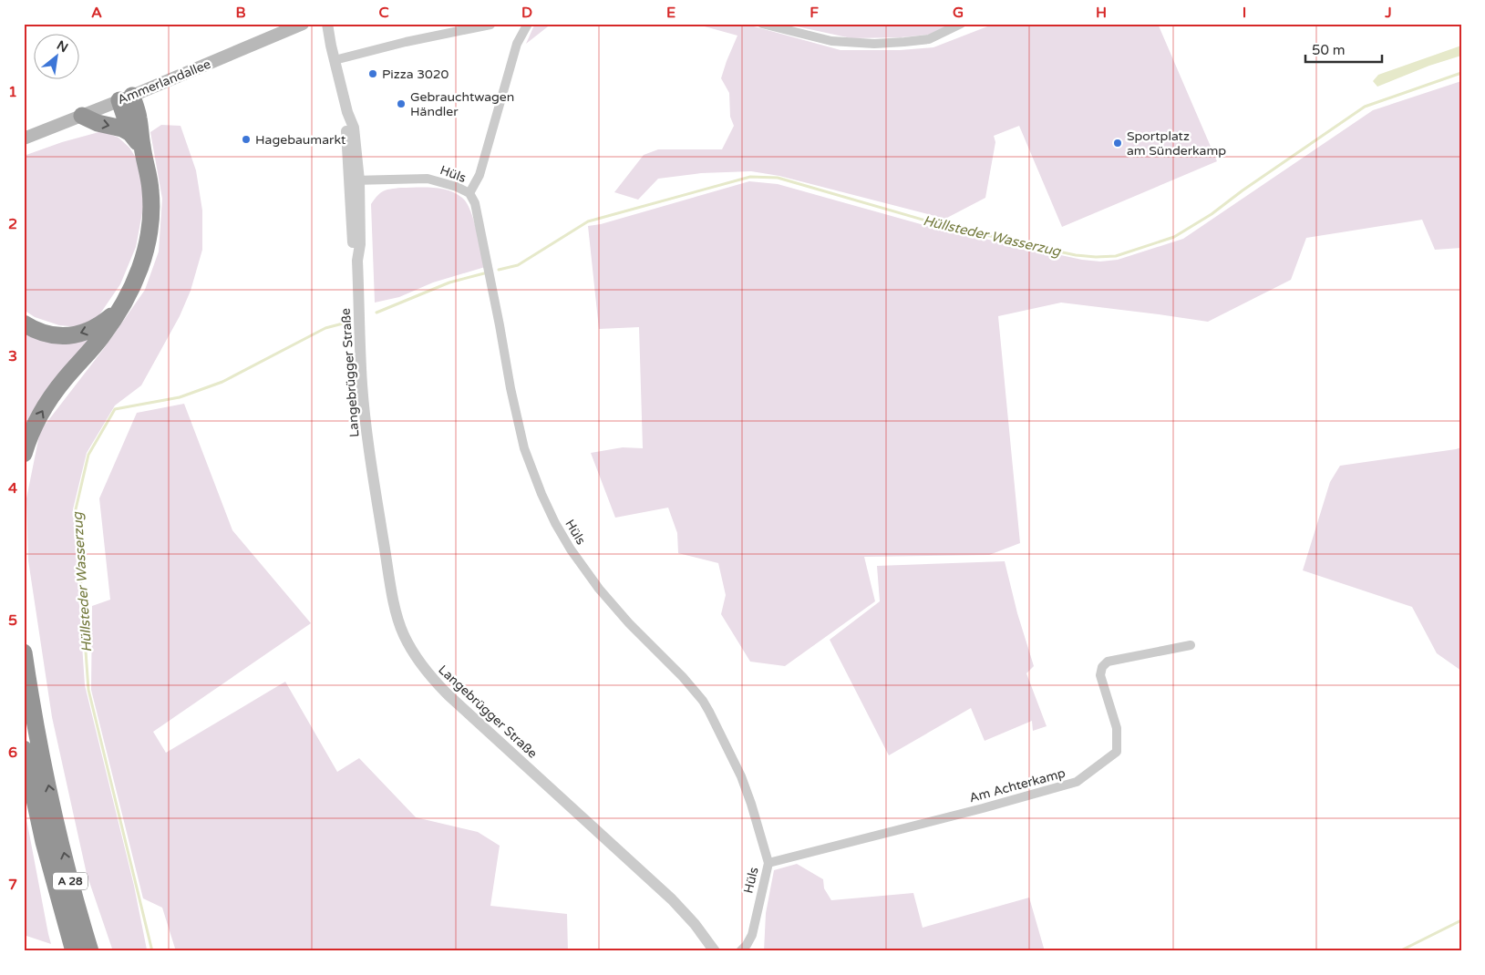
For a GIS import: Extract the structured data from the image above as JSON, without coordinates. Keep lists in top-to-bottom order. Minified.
{"streets":{"highway":["A 28"],"main road":["Ammerlandallee"],"street":["Hüls","Langebrügger Straße","Am Achterkamp"]},"crossings":[["Hüls","Langebrügger Straße"],["Hüls","Am Achterkamp"]],"water":["Hüllsteder Wasserzug"],"places":["Pizza 3020","Gebrauchtwagen Händler","Hagebaumarkt","Sportplatz am Sünderkamp"],"scale_bar":"50 m","north":"top right","grid":{"columns":["A","B","C","D","E","F","G","H","I","J"],"rows":["1","2","3","4","5","6","7"]}}
